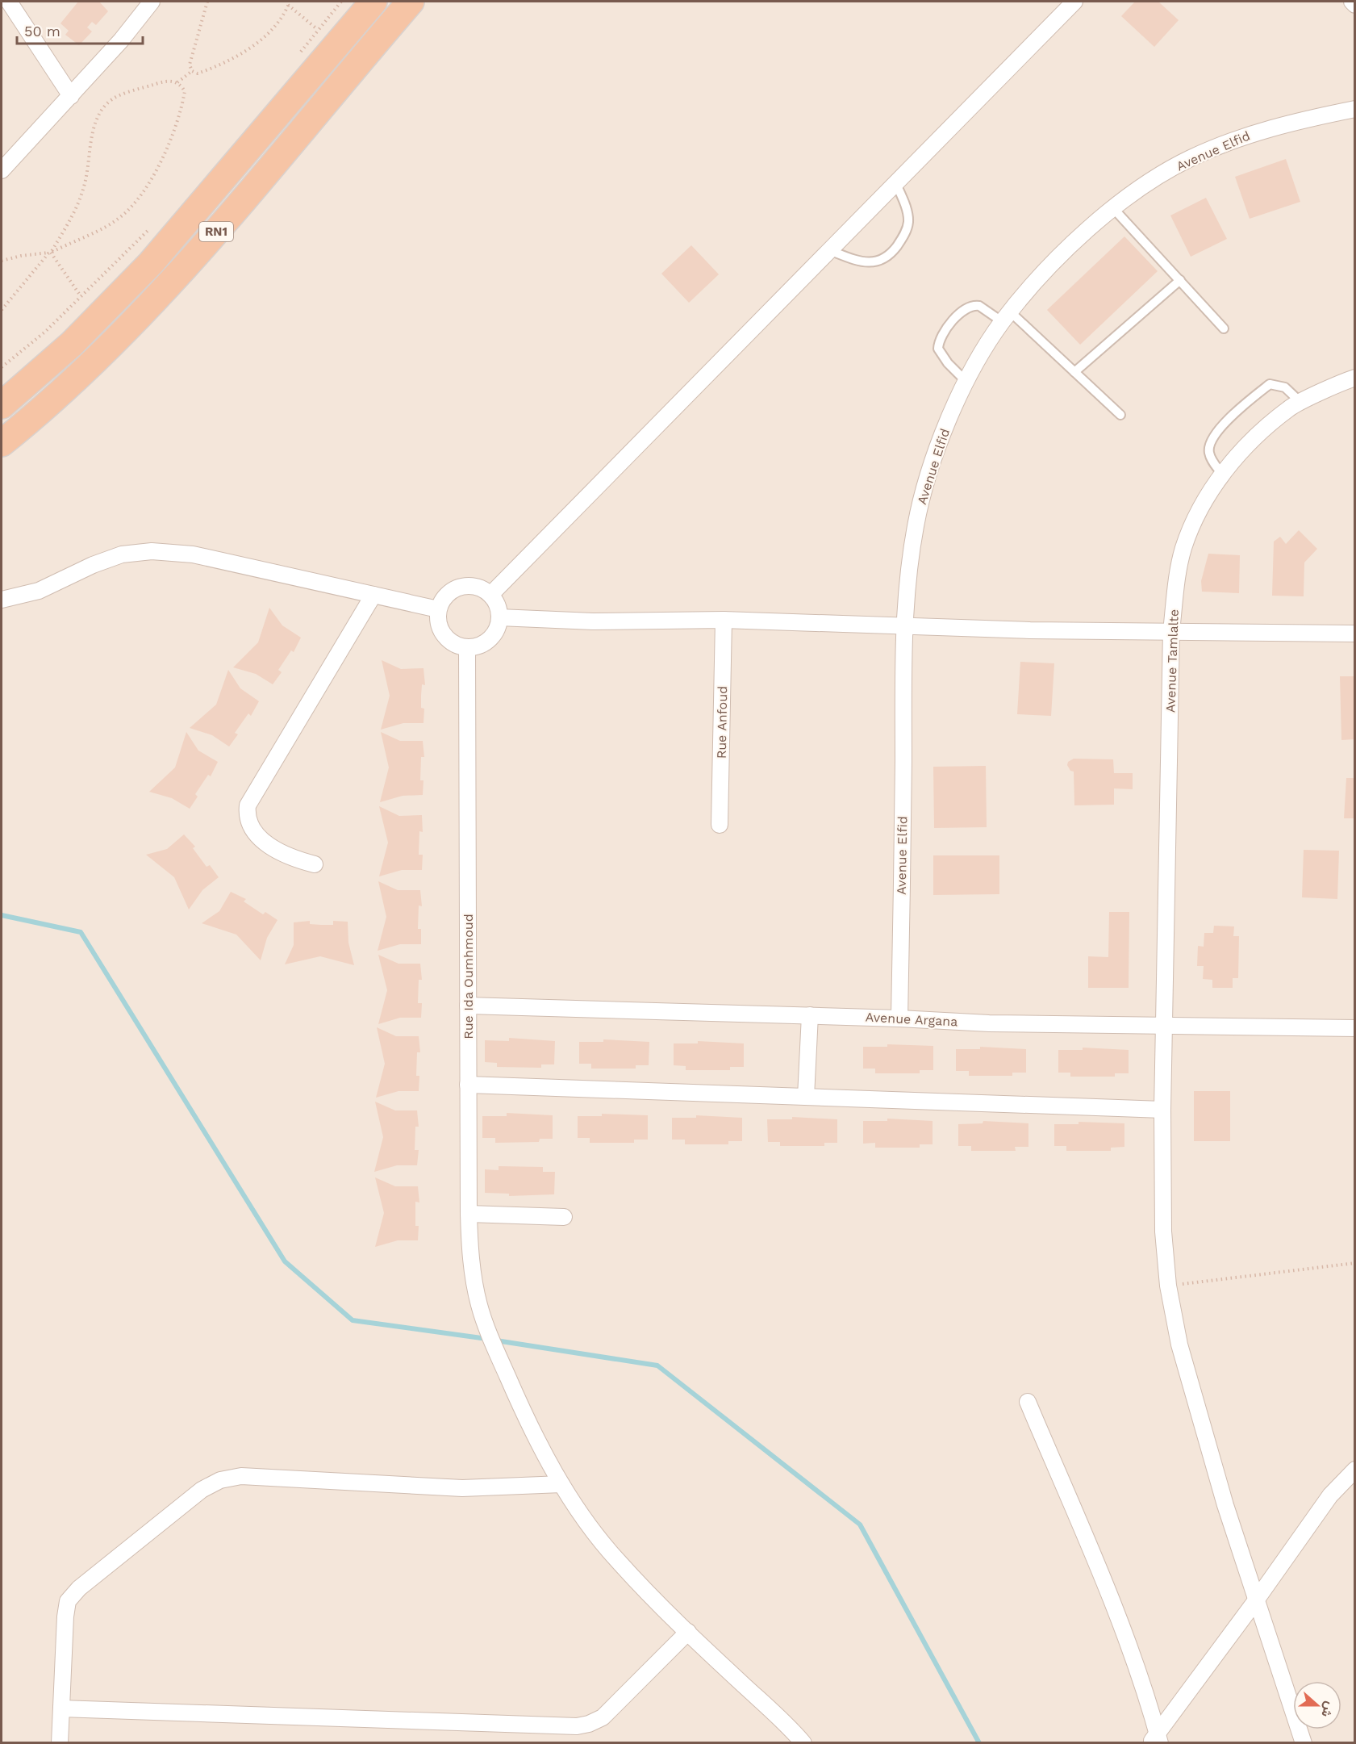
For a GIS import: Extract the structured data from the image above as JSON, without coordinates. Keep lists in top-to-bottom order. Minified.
{"streets":{"highway":["RN1"],"street":["Avenue Elfid","Avenue Tamlalte","Rue Anfoud","Rue Ida Oumhmoud","Avenue Argana"]},"crossings":[["Avenue Elfid","Avenue Argana"],["Avenue Tamlalte","Avenue Argana"],["Rue Ida Oumhmoud","Avenue Argana"]],"scale_bar":"50 m","north":"right"}
